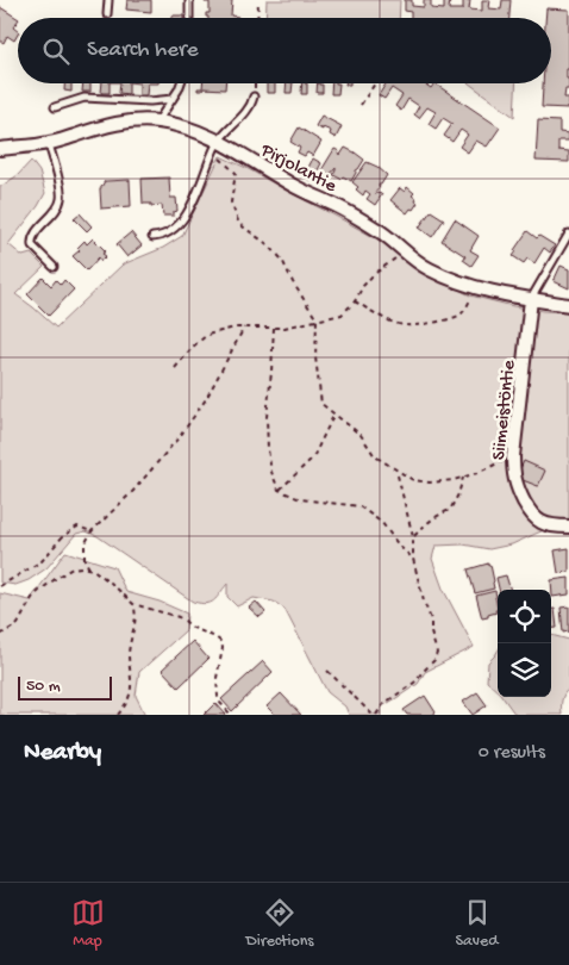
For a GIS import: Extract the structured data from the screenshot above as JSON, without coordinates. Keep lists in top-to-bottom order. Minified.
{"streets":{"street":["Pirjolantie","Siimeistöntie"]},"crossings":[["Pirjolantie","Siimeistöntie"]],"scale_bar":"50 m","page":{"search":"Search here","scale":"50 m","heading":["Nearby","0 results"],"nav":["Map","Directions","Saved"]}}
